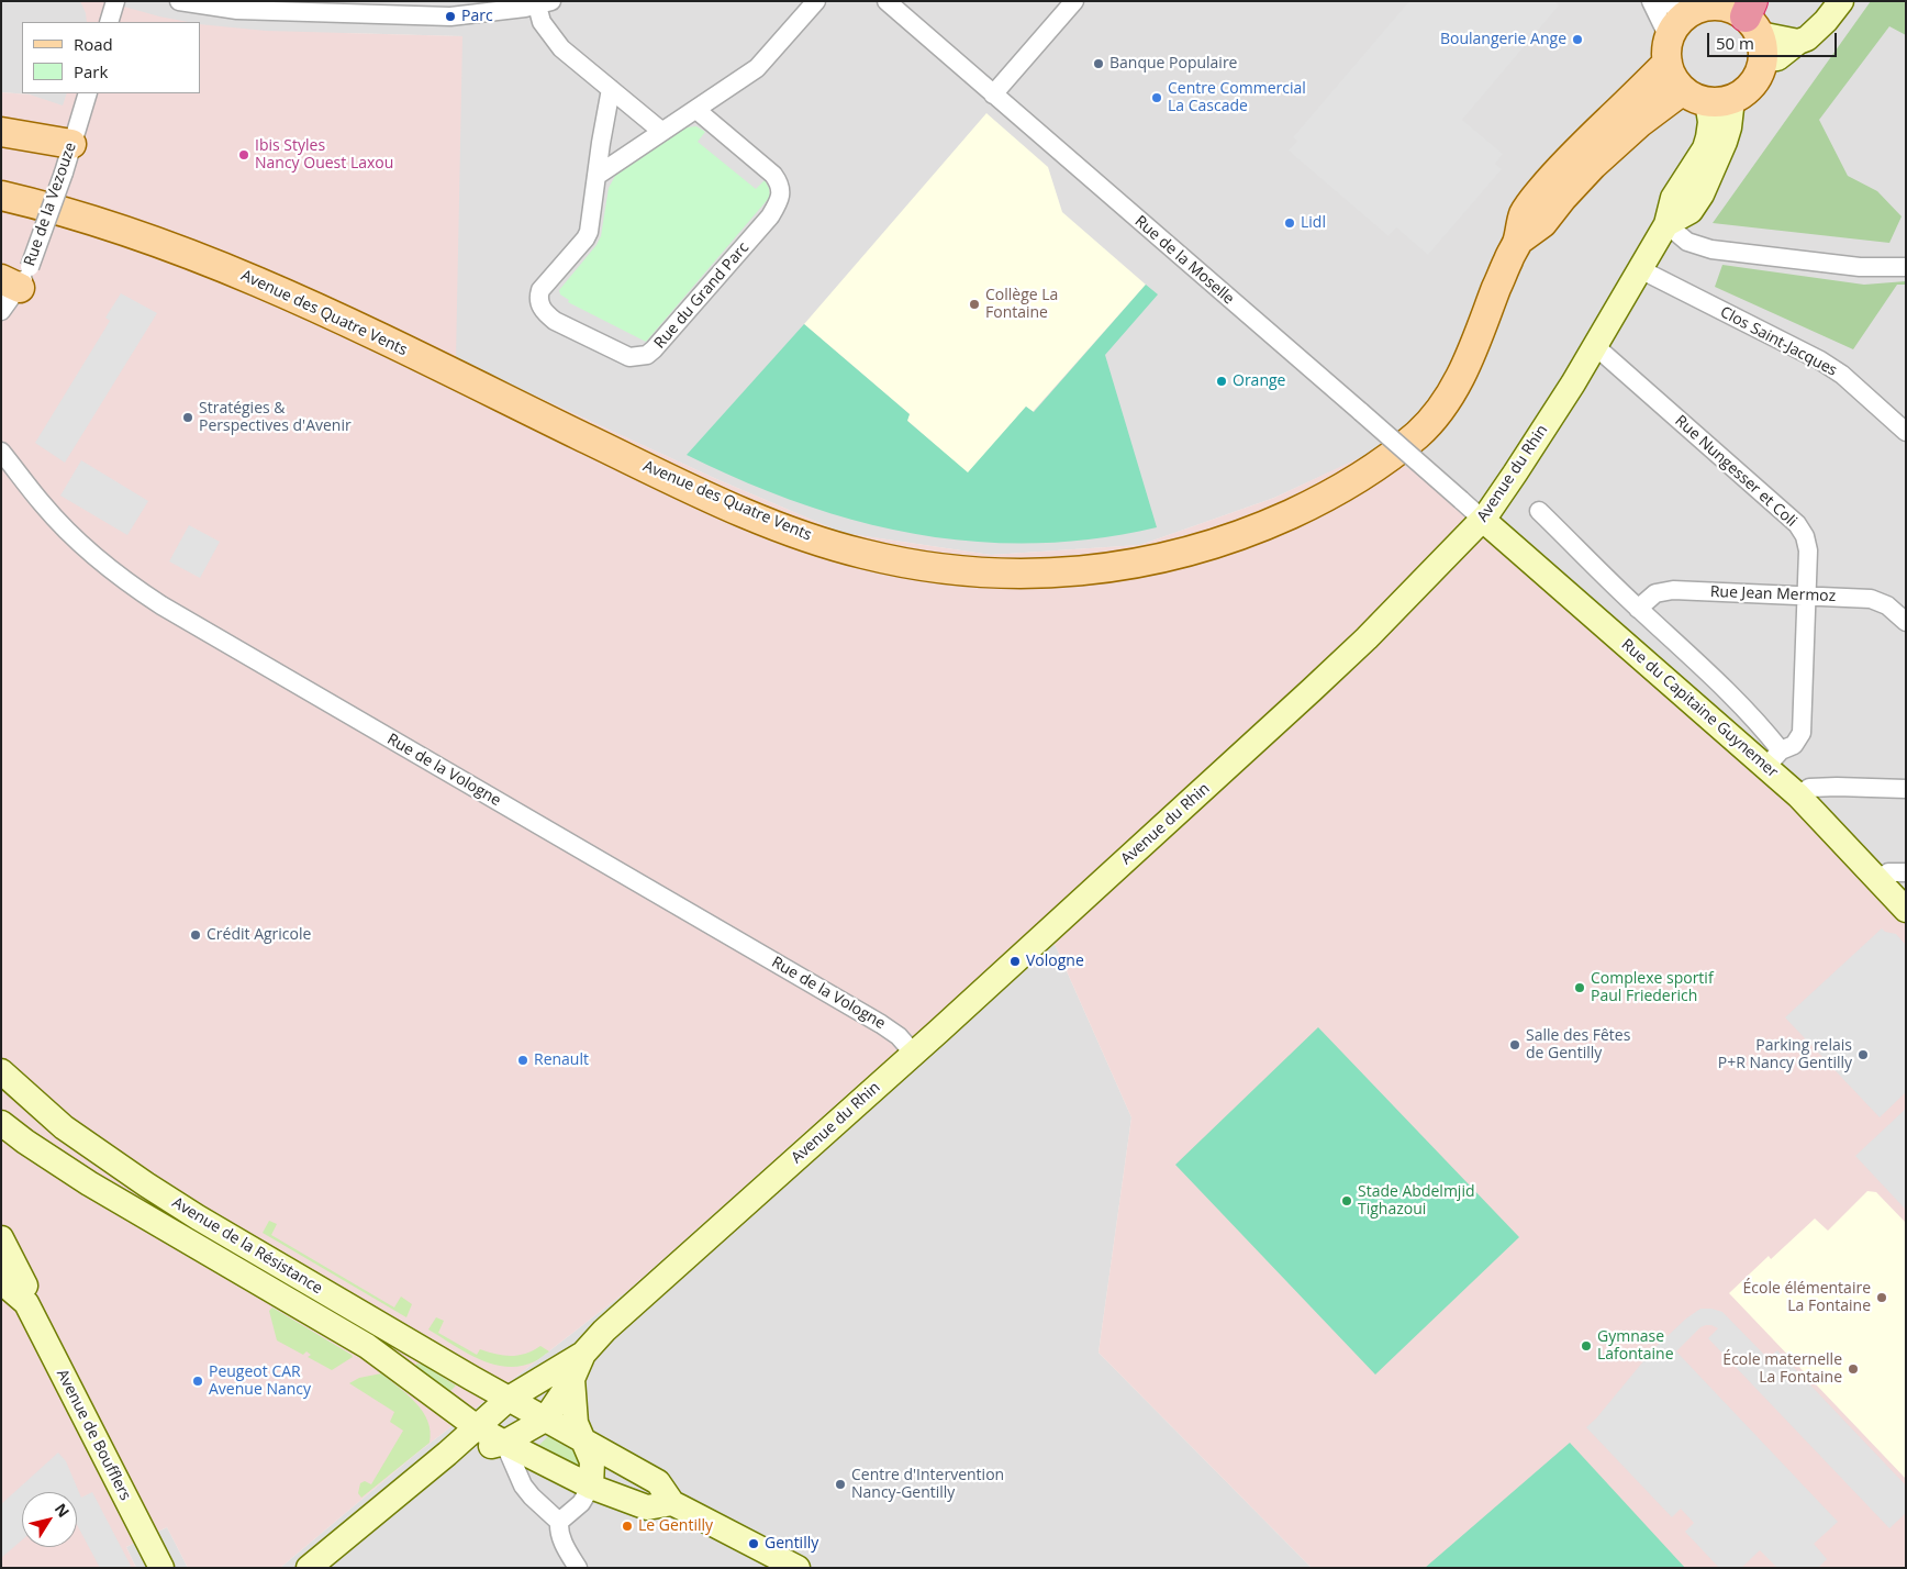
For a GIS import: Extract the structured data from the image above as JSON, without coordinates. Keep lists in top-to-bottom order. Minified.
{"streets":{"main road":["Avenue des Quatre Vents","Avenue du Rhin","Rue du Capitaine Guynemer","Avenue de la Résistance","Avenue de Boufflers"],"street":["Rue de la Vezouze","Rue de la Moselle","Rue du Grand Parc","Clos Saint-Jacques","Rue Nungesser et Coli","Rue Jean Mermoz","Rue de la Vologne"]},"crossings":[["Rue de la Moselle","Avenue du Rhin"],["Rue de la Moselle","Rue du Capitaine Guynemer"],["Avenue des Quatre Vents","Avenue du Rhin"],["Clos Saint-Jacques","Avenue du Rhin"],["Rue Nungesser et Coli","Avenue du Rhin"],["Rue Nungesser et Coli","Rue Jean Mermoz"],["Rue Nungesser et Coli","Rue du Capitaine Guynemer"],["Avenue du Rhin","Rue du Capitaine Guynemer"],["Avenue du Rhin","Rue de la Vologne"],["Avenue du Rhin","Avenue de la Résistance"]],"places":["Parc","Boulangerie Ange","Banque Populaire","Centre Commercial La Cascade","Ibis Styles Nancy Ouest Laxou","Lidl","Collège La Fontaine","Orange","Stratégies & Perspectives d'Avenir","Crédit Agricole","Vologne","Complexe sportif Paul Friederich","Salle des Fêtes de Gentilly","Parking relais P+R Nancy Gentilly","Renault","Stade Abdelmjid Tighazoui","École élémentaire La Fontaine","Gymnase Lafontaine","École maternelle La Fontaine","Peugeot CAR Avenue Nancy","Centre d'Intervention Nancy-Gentilly","Le Gentilly","Gentilly"],"legend":["Road","Park"],"scale_bar":"50 m","north":"top right"}
